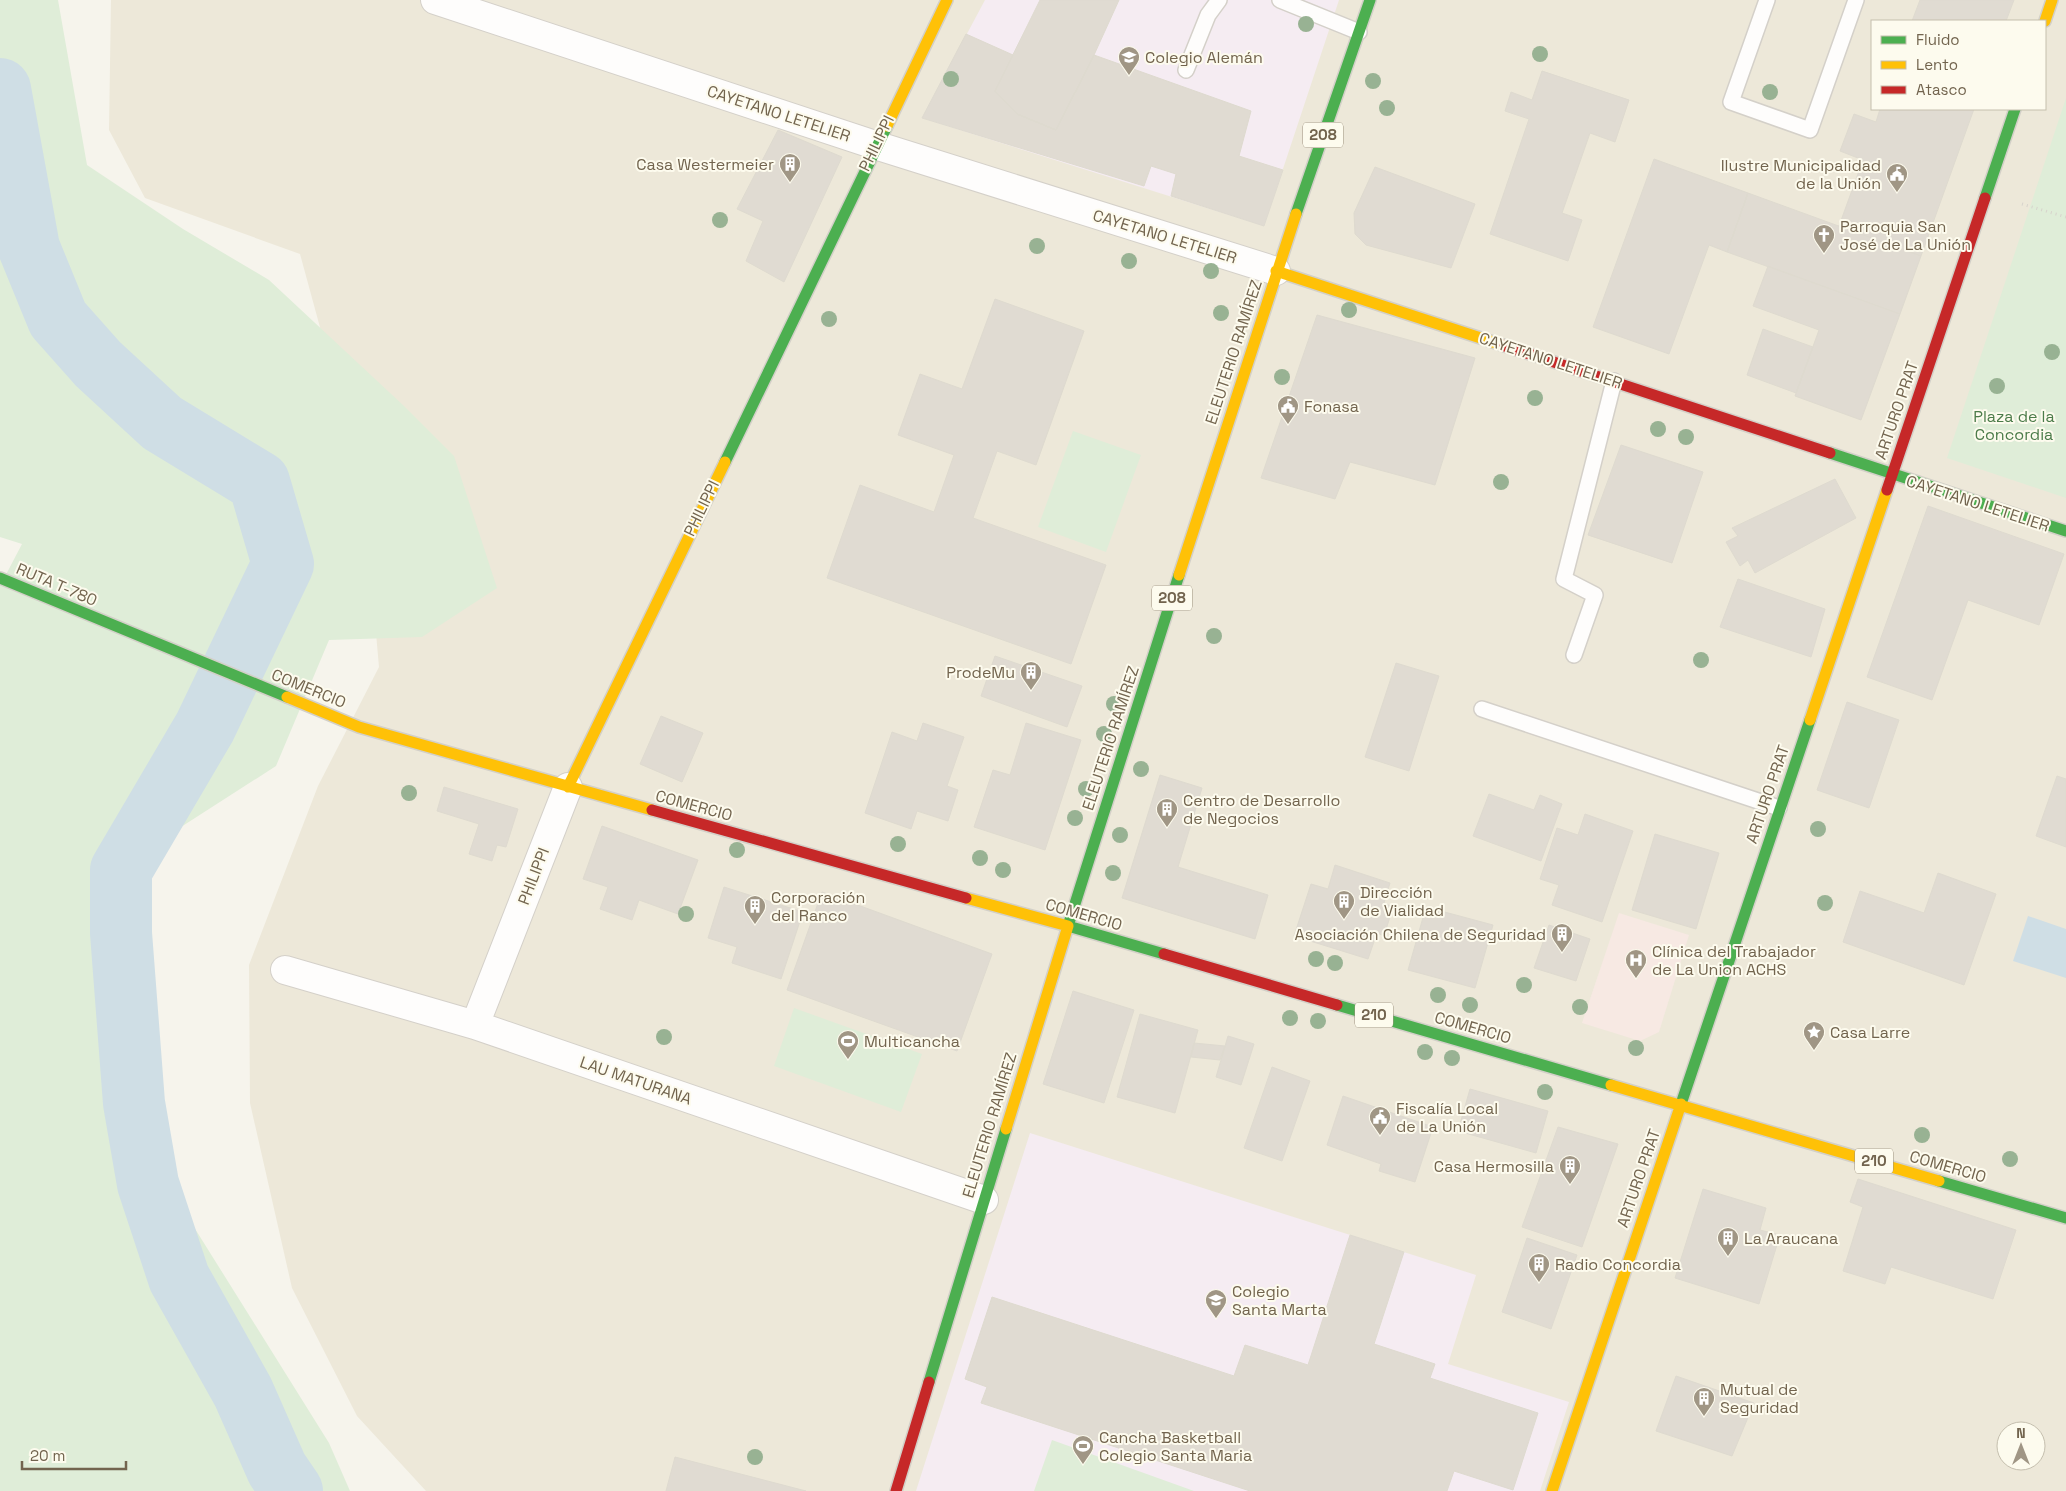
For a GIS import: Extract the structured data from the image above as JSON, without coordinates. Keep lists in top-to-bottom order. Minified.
{"streets":{"main road":["CAYETANO LETELIER","208","PHILIPPI","ELEUTERIO RAMÍREZ","ARTURO PRAT","RUTA T-780","COMERCIO","210"],"street":["LAU MATURANA"]},"crossings":[["CAYETANO LETELIER","PHILIPPI"],["CAYETANO LETELIER","ELEUTERIO RAMÍREZ"],["CAYETANO LETELIER","ARTURO PRAT"],["PHILIPPI","COMERCIO"],["PHILIPPI","LAU MATURANA"],["ELEUTERIO RAMÍREZ","COMERCIO"],["ELEUTERIO RAMÍREZ","LAU MATURANA"],["ARTURO PRAT","COMERCIO"],["RUTA T-780","COMERCIO"]],"parks":["Plaza de la Concordia"],"places":{"school or university":["Colegio Alemán","Colegio Santa Marta"],"building":["Casa Westermeier","ProdeMu","Centro de Desarrollo de Negocios","Dirección de Vialidad","Corporación del Ranco","Asociación Chilena de Seguridad","Casa Hermosilla","La Araucana","Radio Concordia","Mutual de Seguridad"],"public building":["Ilustre Municipalidad de la Unión","Fonasa","Fiscalía Local de La Unión"],"church":["Parroquia San José de La Unión"],"hospital":["Clínica del Trabajador de La Union ACHS"],"place":["Casa Larre"],"sports":["Multicancha","Cancha Basketball Colegio Santa Maria"]},"legend":["Fluido","Lento","Atasco"],"scale_bar":"20 m","north":"top"}
